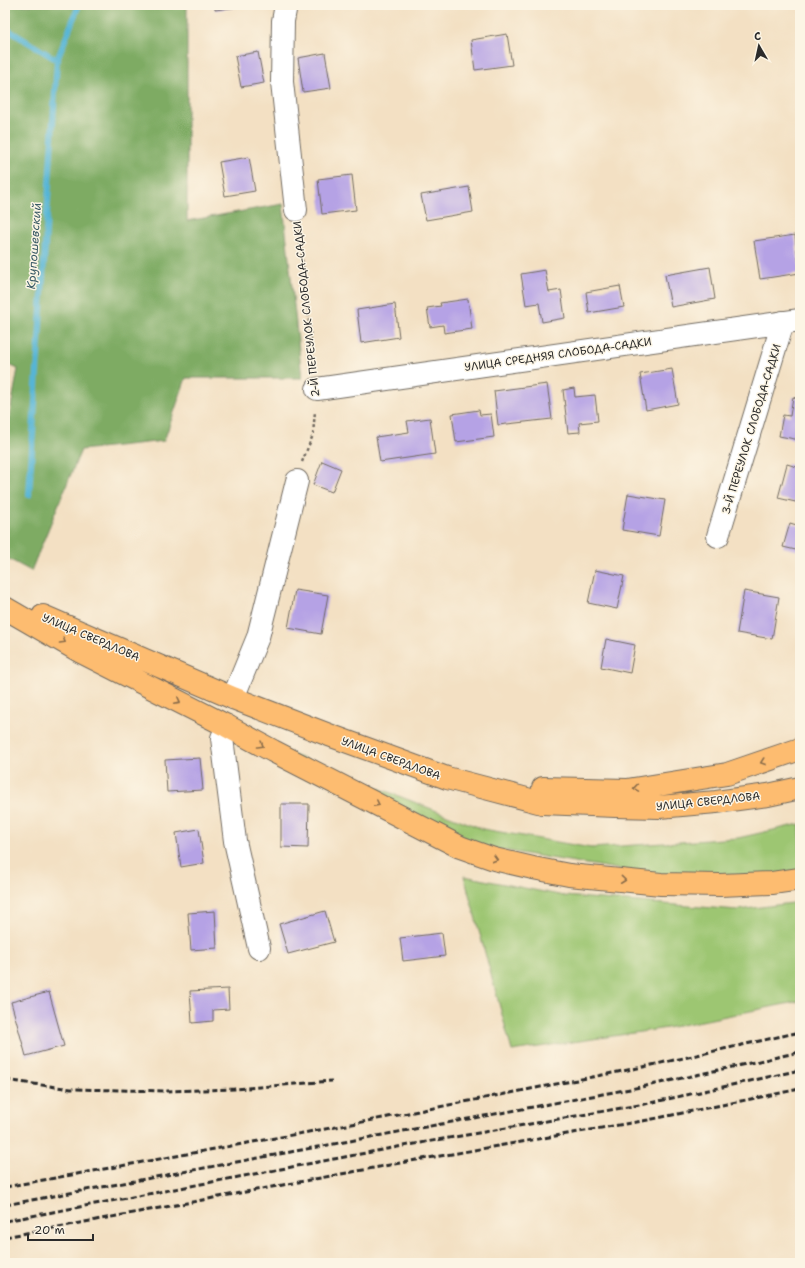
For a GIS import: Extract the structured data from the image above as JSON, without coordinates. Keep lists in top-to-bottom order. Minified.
{"streets":{"main road":["УЛИЦА СВЕРДЛОВА"],"street":["2-Й ПЕРЕУЛОК СЛОБОДА-САДКИ","УЛИЦА СРЕДНЯЯ СЛОБОДА-САДКИ","3-Й ПЕРЕУЛОК СЛОБОДА-САДКИ"]},"crossings":[["2-Й ПЕРЕУЛОК СЛОБОДА-САДКИ","УЛИЦА СРЕДНЯЯ СЛОБОДА-САДКИ"],["УЛИЦА СРЕДНЯЯ СЛОБОДА-САДКИ","3-Й ПЕРЕУЛОК СЛОБОДА-САДКИ"]],"water":["Крупошевский"],"scale_bar":"20 m","north":"top"}
